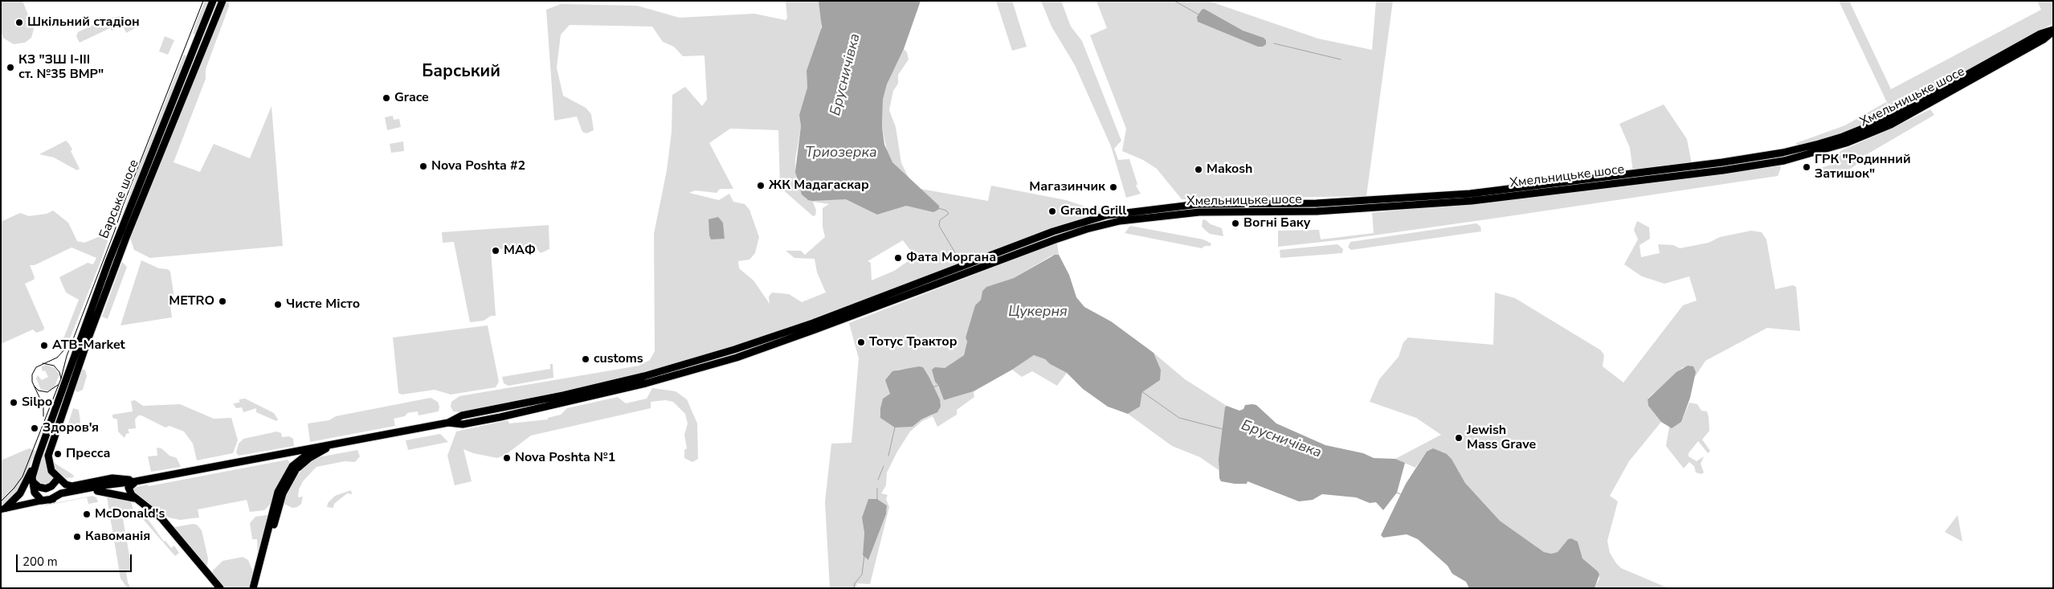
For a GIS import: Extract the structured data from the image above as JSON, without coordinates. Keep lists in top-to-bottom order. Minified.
{"streets":{"highway":["Хмельницьке шосе","Барське шосе"]},"districts":["Барський"],"water":["Брусничівка","Триозерка","Цукерня"],"places":["Шкільний стадіон","КЗ \"ЗШ І-ІІІ ст. №35 ВМР\"","Grace","Nova Poshta #2","ГРК \"Родинний Затишок\"","Makosh","ЖК Мадагаскар","Магазинчик","Grand Grill","Вогні Баку","МАФ","Фата Моргана","METRO","Чисте Місто","Тотус Трактор","ATB-Market","customs","Silpo","Здоров'я","Jewish Mass Grave","Пресса","Nova Poshta №1","McDonald's","Кавоманія"],"scale_bar":"200 m"}
